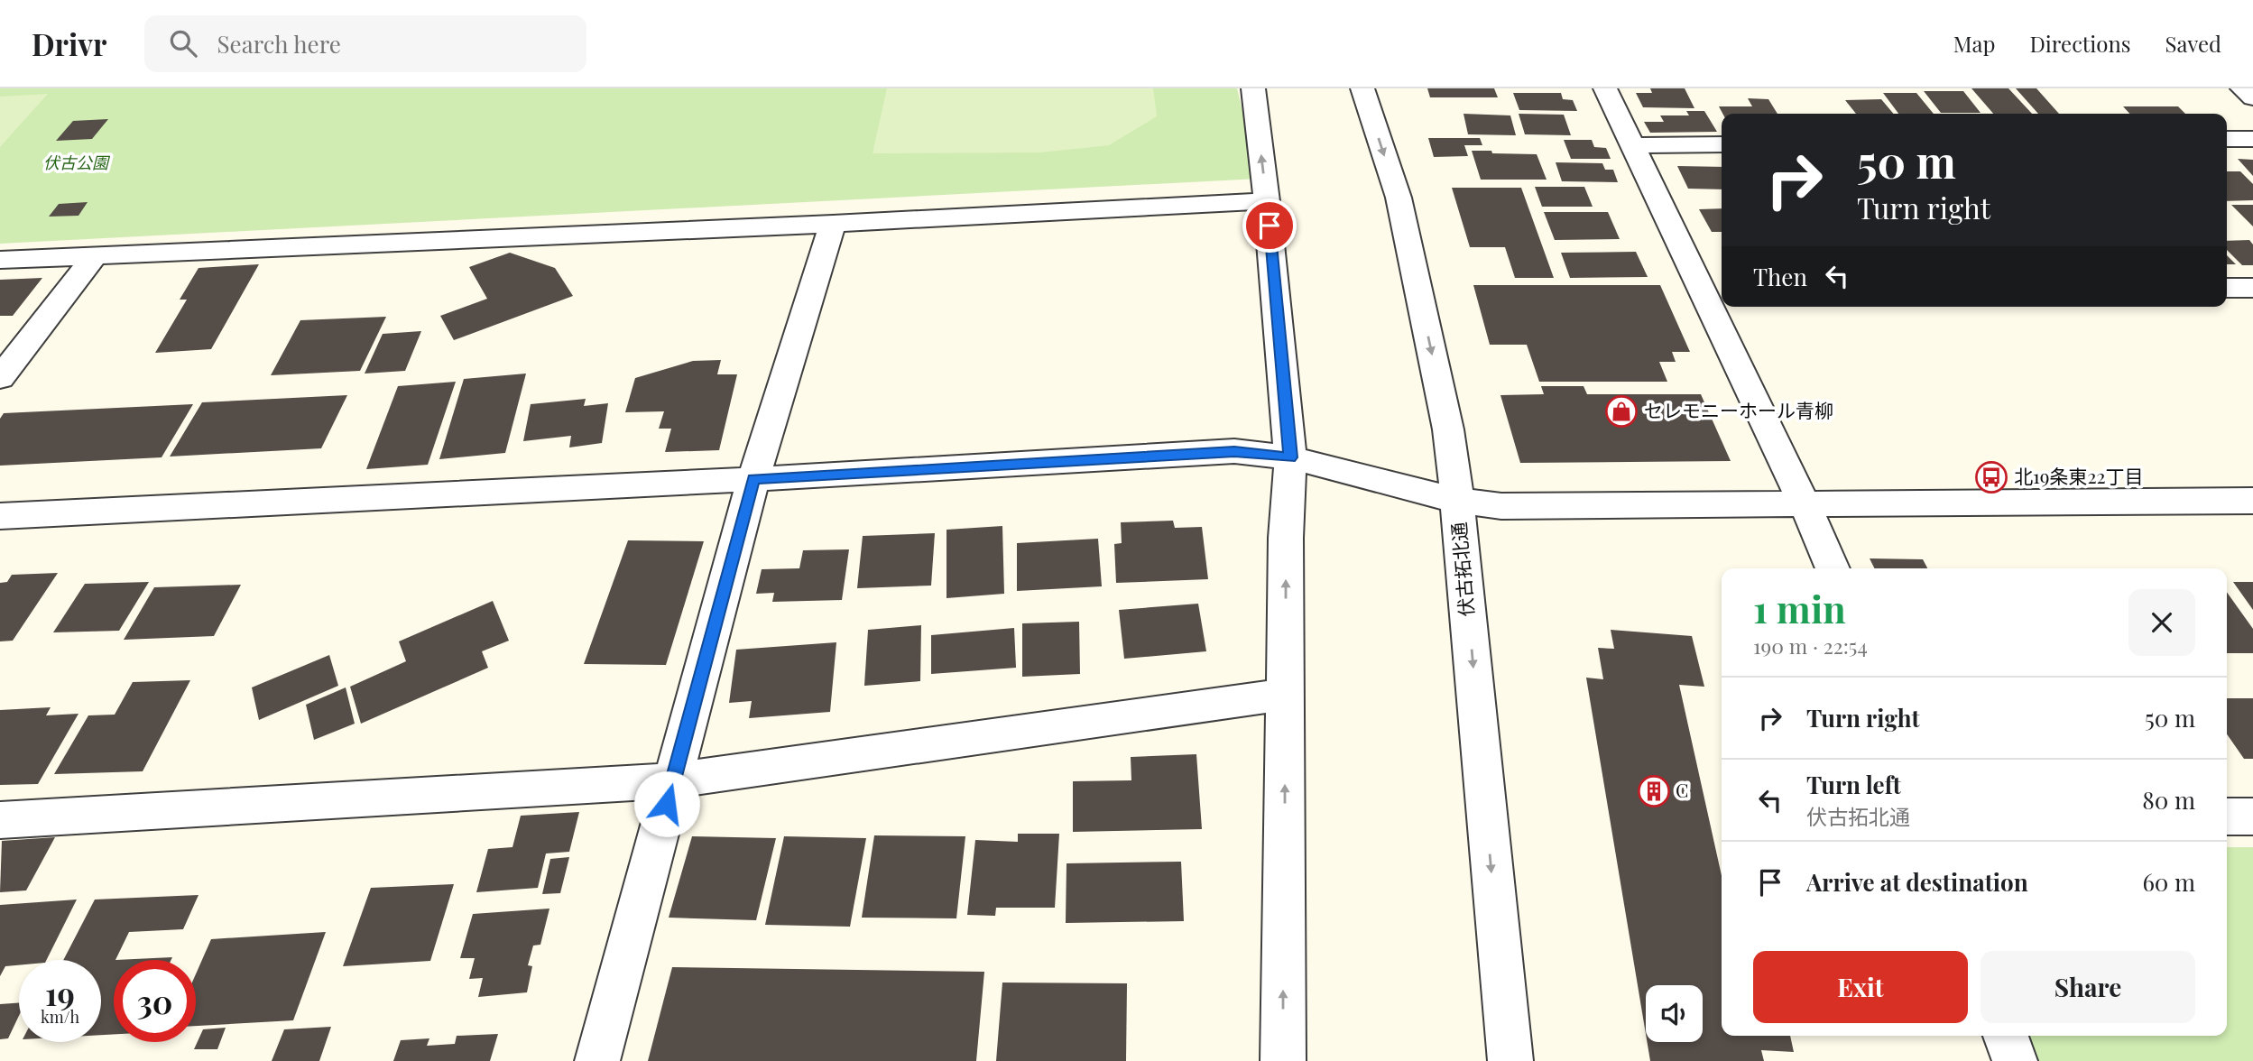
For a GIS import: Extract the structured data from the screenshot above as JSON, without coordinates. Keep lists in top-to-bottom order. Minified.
{"streets":{"street":["伏古拓北通"]},"parks":["伏古公園"],"places":{"shop":["セレモニーホール青柳"],"bus stop":["北19条東22丁目"],"building":["C"]},"page":{"header":"Drivr","search":"Search here","nav":["Map","Directions","Saved"],"turn":["50 m","Turn right"],"then":"Then","heading":["1 min","190 m · 22:54"],"list":[{"name":"Turn right","value":"50 m"},{"name":"Turn left","note":"伏古拓北通","value":"80 m"},{"name":"Arrive at destination","value":"60 m"}],"buttons":["Exit","Share"],"speed":"19 km/h","limit":"30"}}
